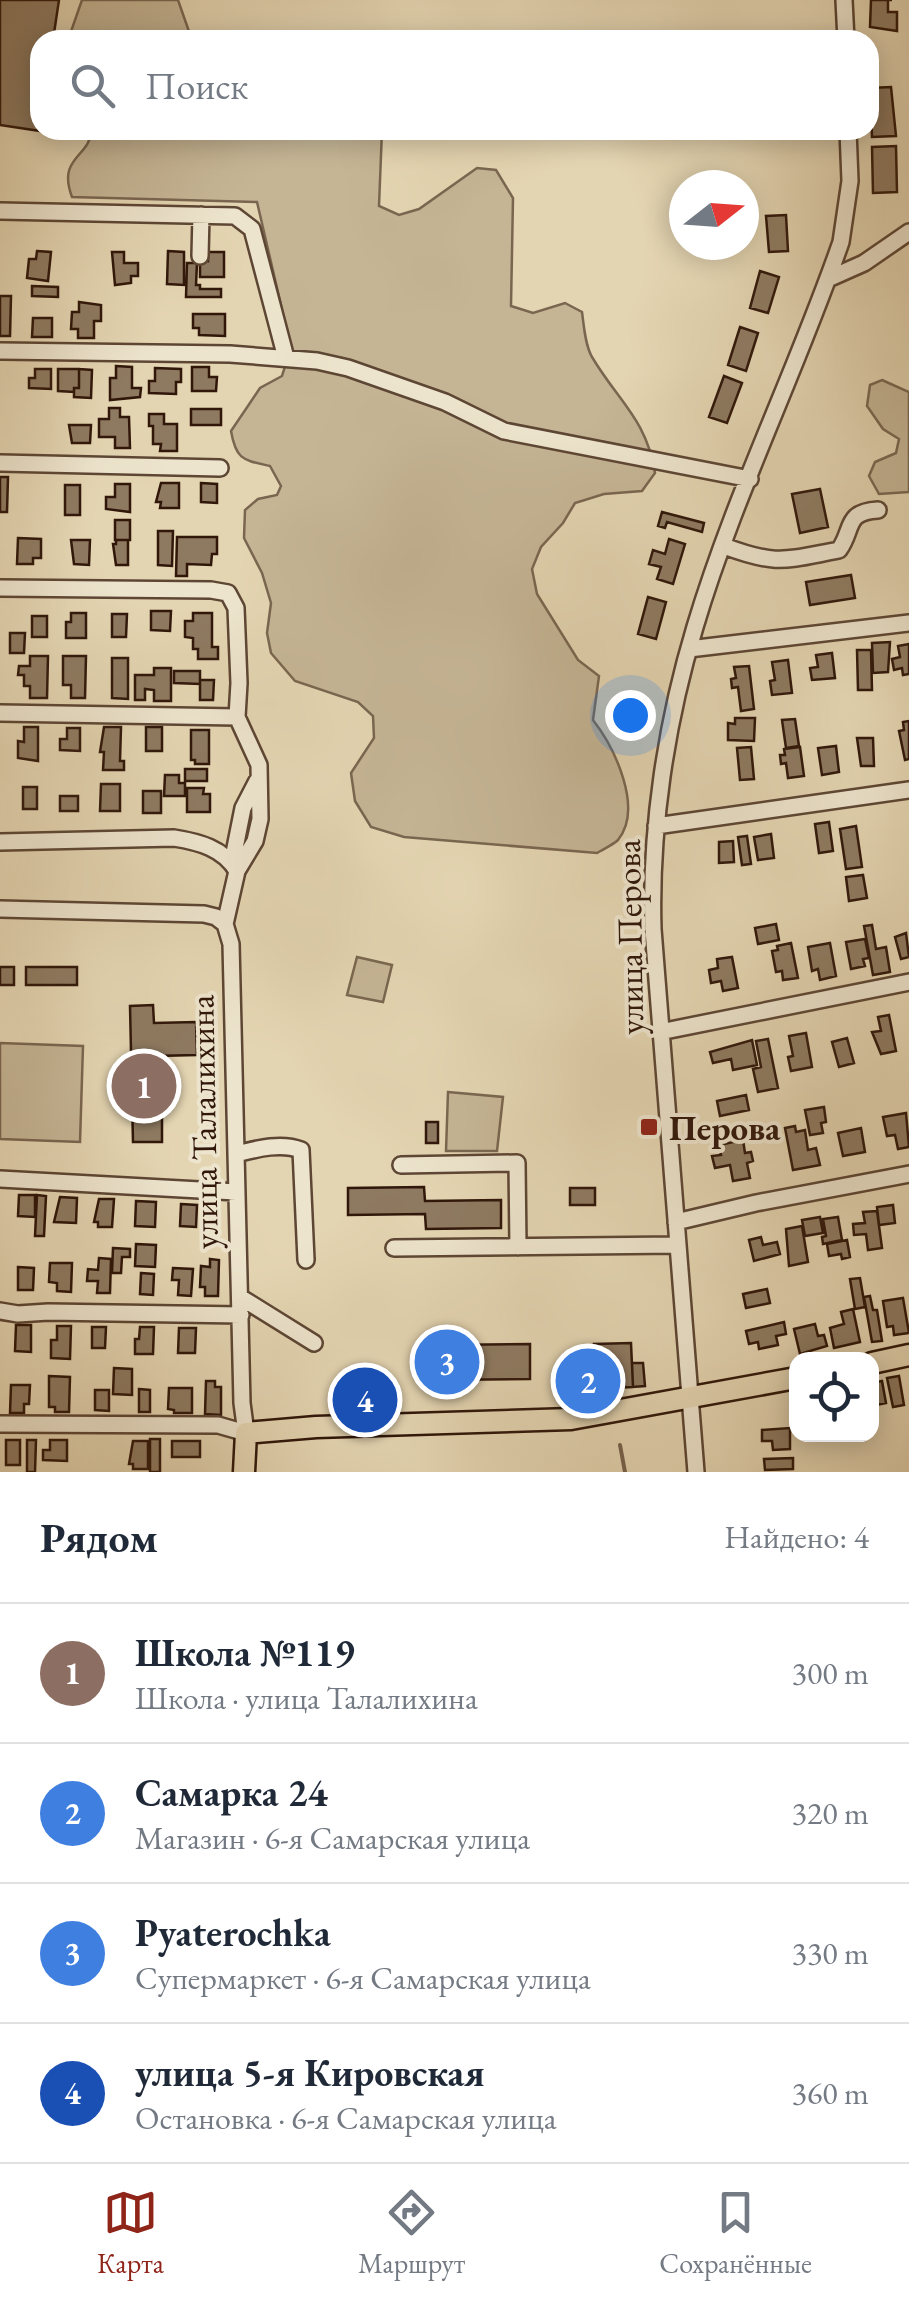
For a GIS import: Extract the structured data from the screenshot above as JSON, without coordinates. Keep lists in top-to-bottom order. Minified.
{"streets":{"main road":["улица Талалихина"],"street":["улица Перова"]},"places":{"transit":["Перова"]},"north":"right","page":{"search":"Поиск","pins":["1","3","2","4"],"heading":["Рядом","Найдено: 4"],"list":[{"mark":"1","name":"Школа №119","note":"Школа · улица Талалихина","value":"300 m"},{"mark":"2","name":"Самарка 24","note":"Магазин · 6-я Самарская улица","value":"320 m"},{"mark":"3","name":"Pyaterochka","note":"Супермаркет · 6-я Самарская улица","value":"330 m"},{"mark":"4","name":"улица 5-я Кировская","note":"Остановка · 6-я Самарская улица","value":"360 m"}],"nav":["Карта","Маршрут","Сохранённые"]}}
